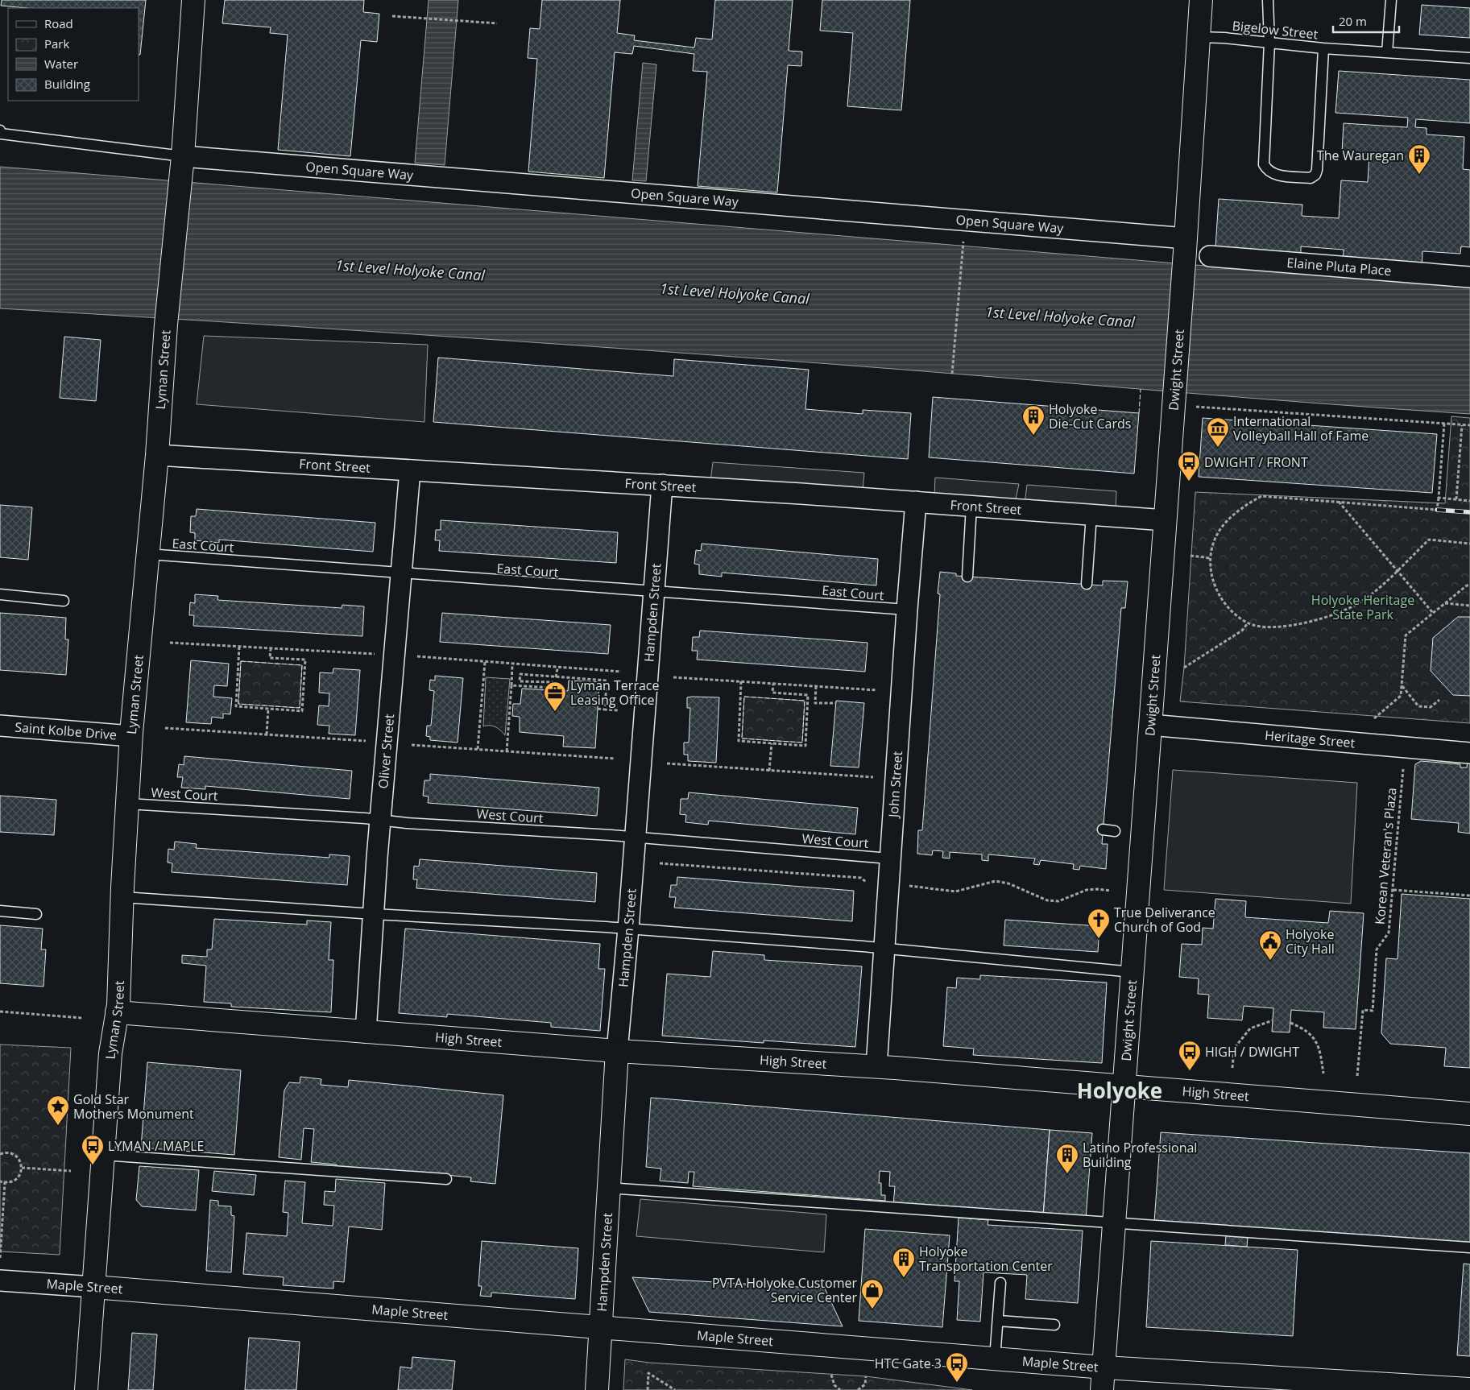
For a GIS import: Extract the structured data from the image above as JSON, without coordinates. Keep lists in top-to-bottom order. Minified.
{"streets":{"main road":["Lyman Street","Dwight Street","Hampden Street","High Street","Maple Street"],"street":["Open Square Way","Elaine Pluta Place","Front Street","Saint Kolbe Drive","Heritage Street","Oliver Street","John Street"],"lane":["Bigelow Street","East Court","West Court"],"path":["Korean Veteran's Plaza"]},"crossings":[["Bigelow Street","Dwight Street"],["Open Square Way","Lyman Street"],["Open Square Way","Dwight Street"],["Lyman Street","Front Street"],["Lyman Street","East Court"],["Lyman Street","Saint Kolbe Drive"],["Lyman Street","West Court"],["Lyman Street","High Street"],["Lyman Street","Maple Street"],["Dwight Street","Front Street"],["Dwight Street","Heritage Street"],["Dwight Street","High Street"],["Dwight Street","Maple Street"],["Front Street","Hampden Street"],["Front Street","Oliver Street"],["Front Street","John Street"],["East Court","Hampden Street"],["East Court","Oliver Street"],["East Court","John Street"],["Hampden Street","West Court"],["Hampden Street","High Street"],["Hampden Street","Maple Street"],["Oliver Street","West Court"],["Oliver Street","High Street"],["John Street","West Court"],["John Street","High Street"]],"districts":["Holyoke"],"water":["1st Level Holyoke Canal"],"parks":["Holyoke Heritage State Park"],"places":{"building":["The Wauregan","Holyoke Die-Cut Cards","Latino Professional Building","Holyoke Transportation Center"],"museum":["International Volleyball Hall of Fame"],"bus stop":["DWIGHT / FRONT","HIGH / DWIGHT","LYMAN / MAPLE","HTC Gate 3"],"office":["Lyman Terrace Leasing Office"],"church":["True Deliverance Church of God"],"public building":["Holyoke City Hall"],"place":["Gold Star Mothers Monument"],"shop":["PVTA Holyoke Customer Service Center"]},"legend":["Road","Park","Water","Building"],"scale_bar":"20 m"}
